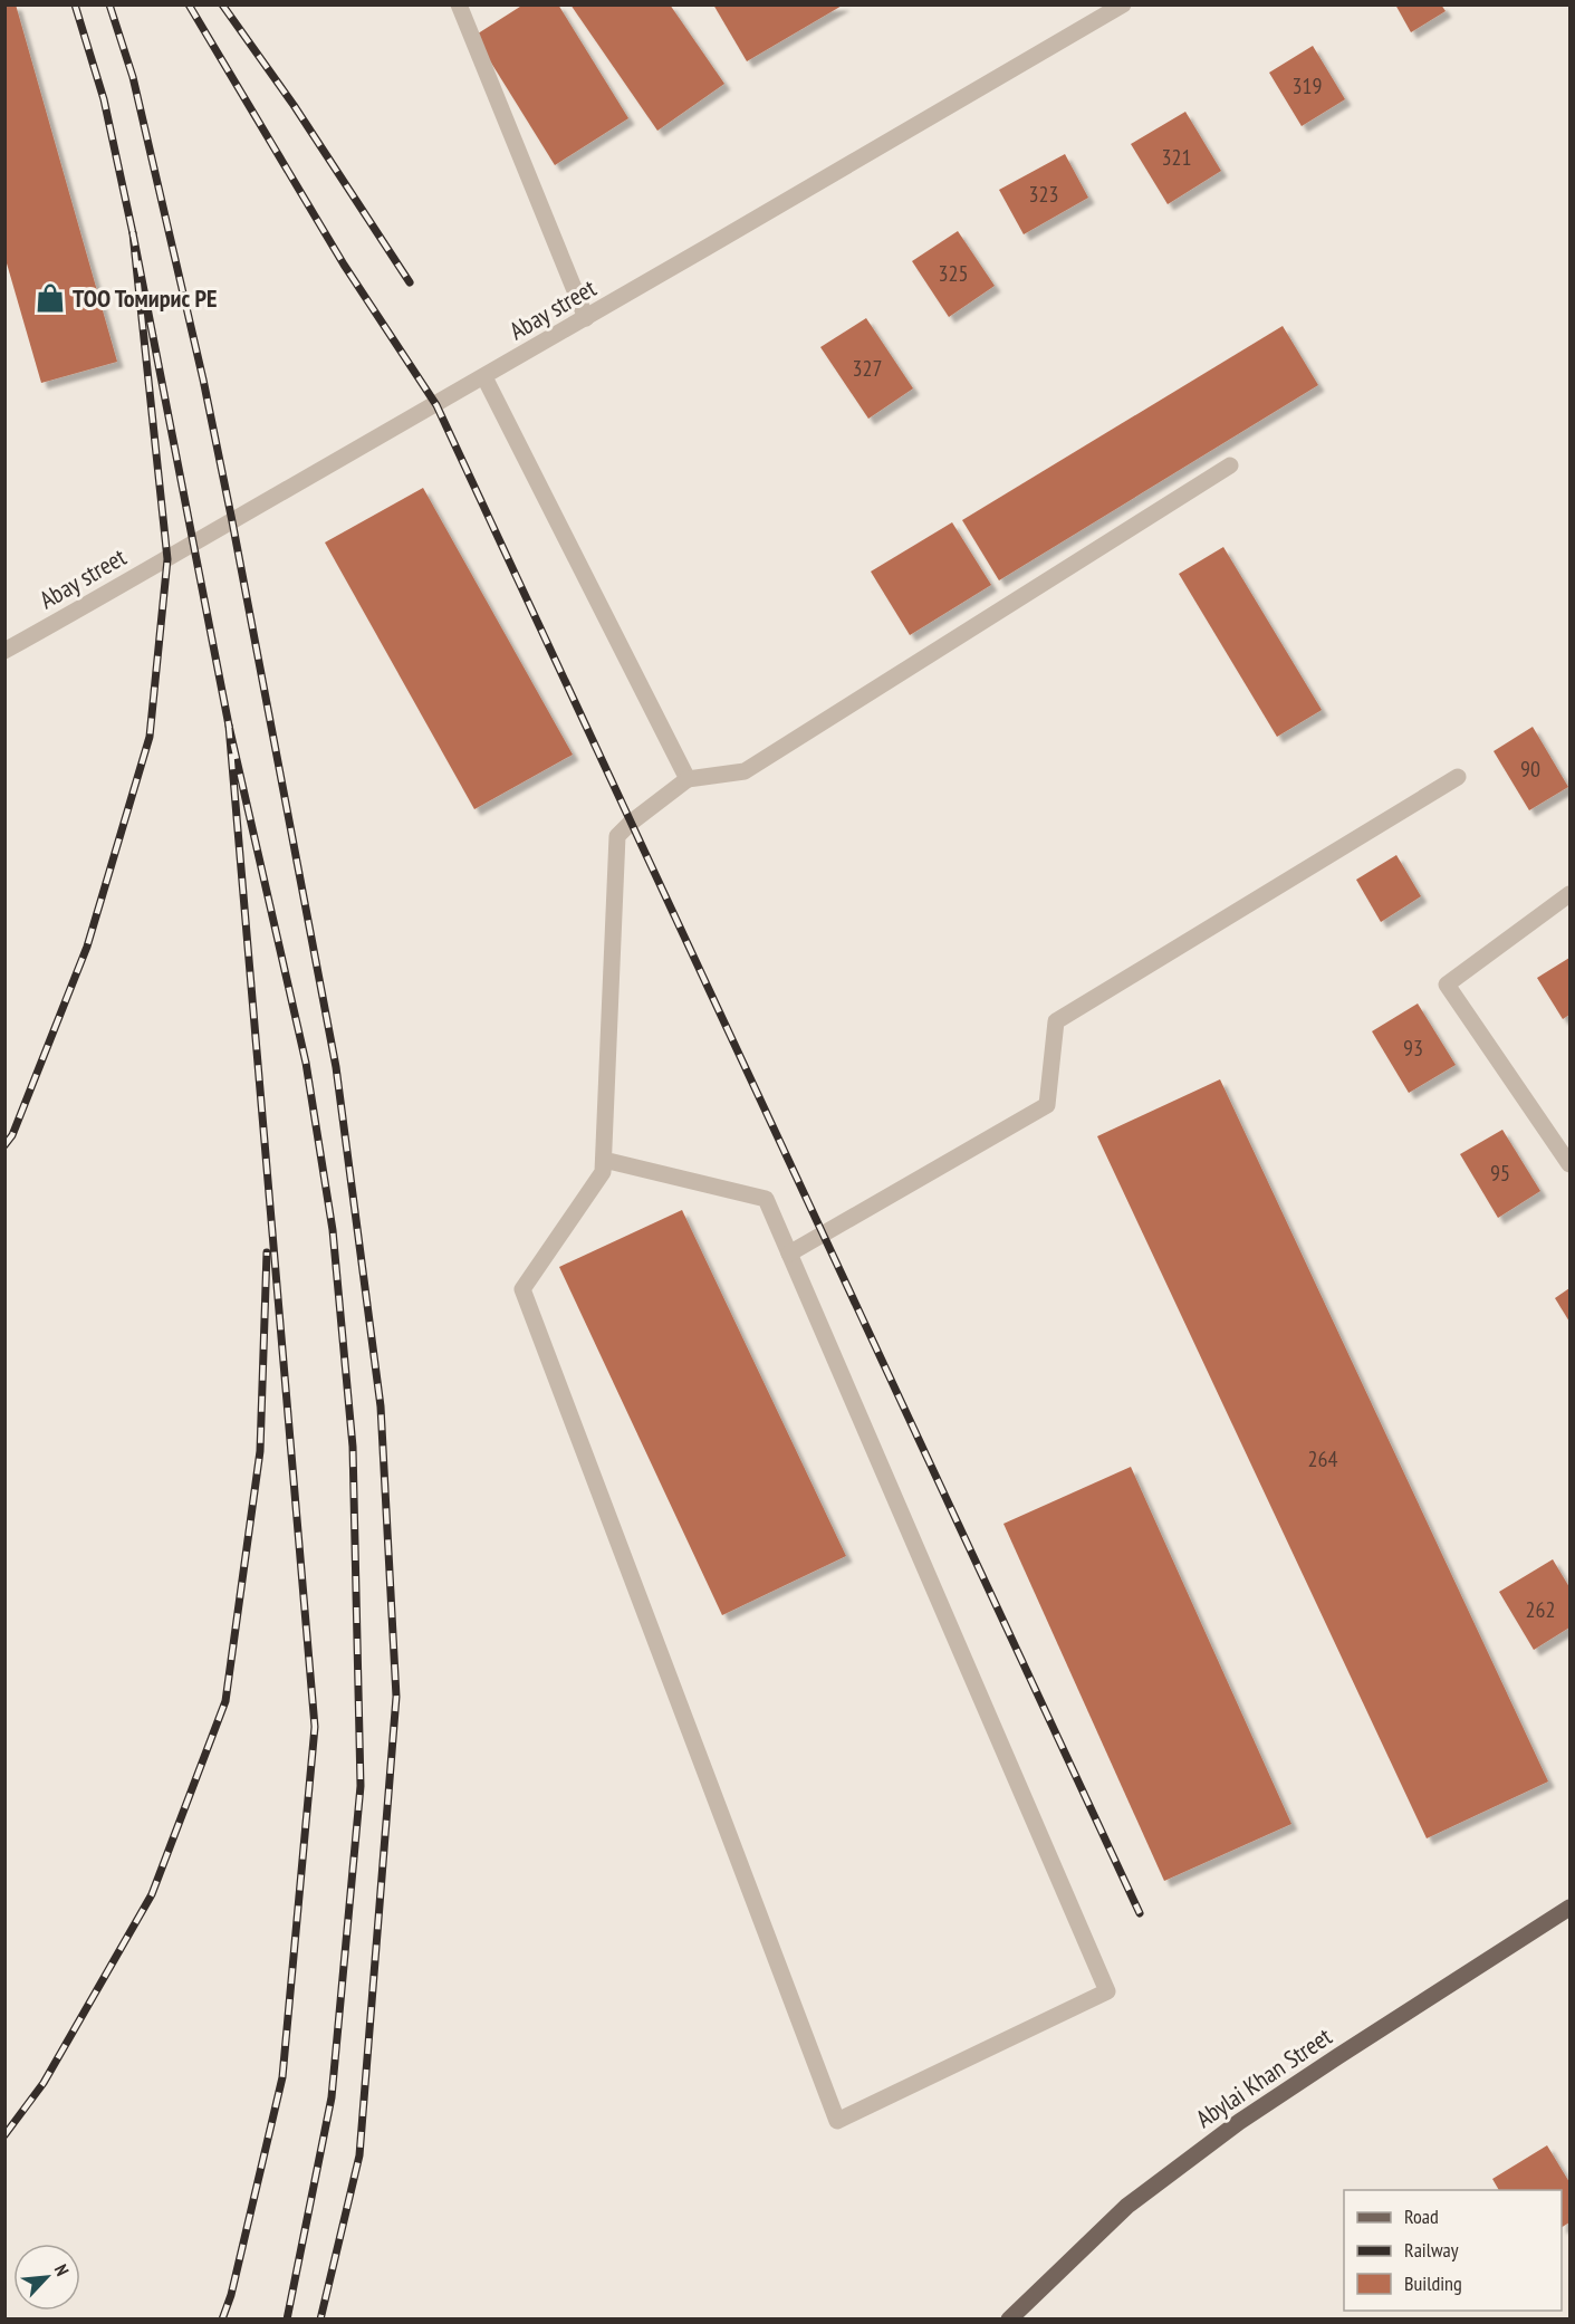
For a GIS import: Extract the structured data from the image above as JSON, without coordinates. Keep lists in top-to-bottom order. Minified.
{"streets":{"main road":["Abylai Khan Street"],"street":["Abay street"]},"places":{"shop":["ТОО Томирис РЕ"]},"house_numbers":["319","321","323","325","327","90","93","95","264","262"],"legend":["Road","Railway","Building"],"north":"top right"}
